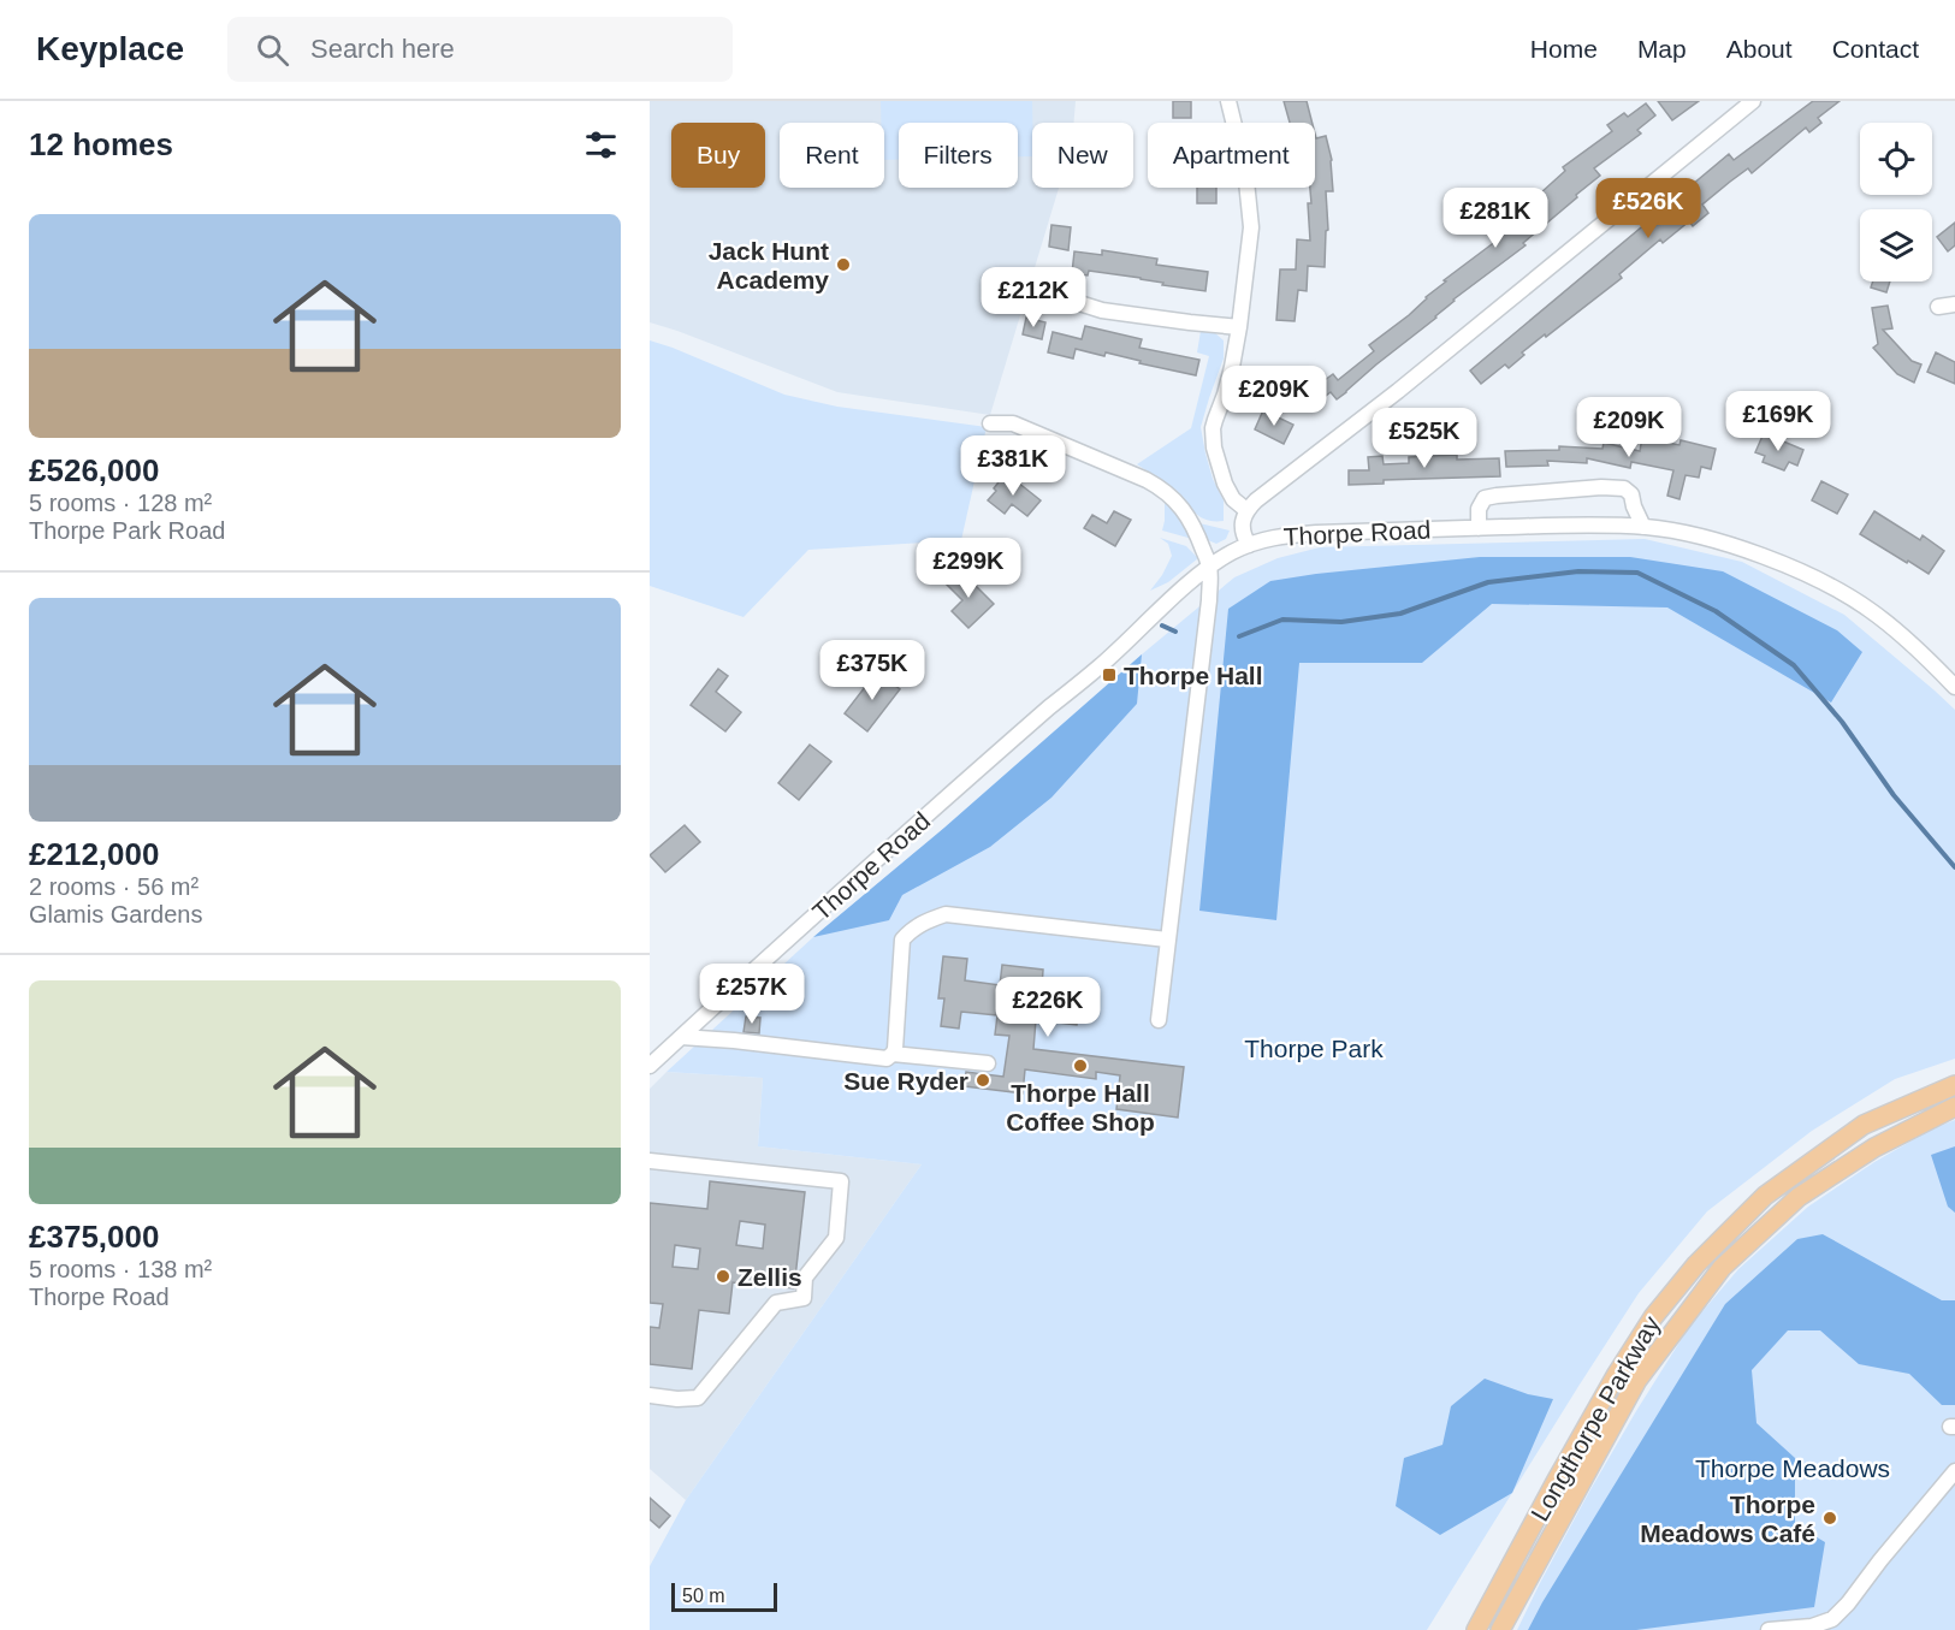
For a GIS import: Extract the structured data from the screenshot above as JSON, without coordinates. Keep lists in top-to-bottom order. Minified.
{"streets":{"main road":["Longthorpe Parkway"],"street":["Thorpe Road"]},"parks":["Thorpe Park","Thorpe Meadows"],"places":{"other":["Jack Hunt Academy","Thorpe Hall Coffee Shop","Sue Ryder","Zellis","Thorpe Meadows Café"],"transit":["Thorpe Hall"]},"scale_bar":"50 m","page":{"header":"Keyplace","search":"Search here","nav":["Home","Map","About","Contact"],"heading":"12 homes","chip":["Buy","Rent","Filters","New","Apartment"],"price":["£526K","£281K","£212K","£209K","£169K","£209K","£525K","£381K","£299K","£375K","£257K","£226K"],"list":[{"name":"£526,000","note":"5 rooms · 128 m² · Thorpe Park Road"},{"name":"£212,000","note":"2 rooms · 56 m² · Glamis Gardens"},{"name":"£375,000","note":"5 rooms · 138 m² · Thorpe Road"}],"scale":"50 m"}}
